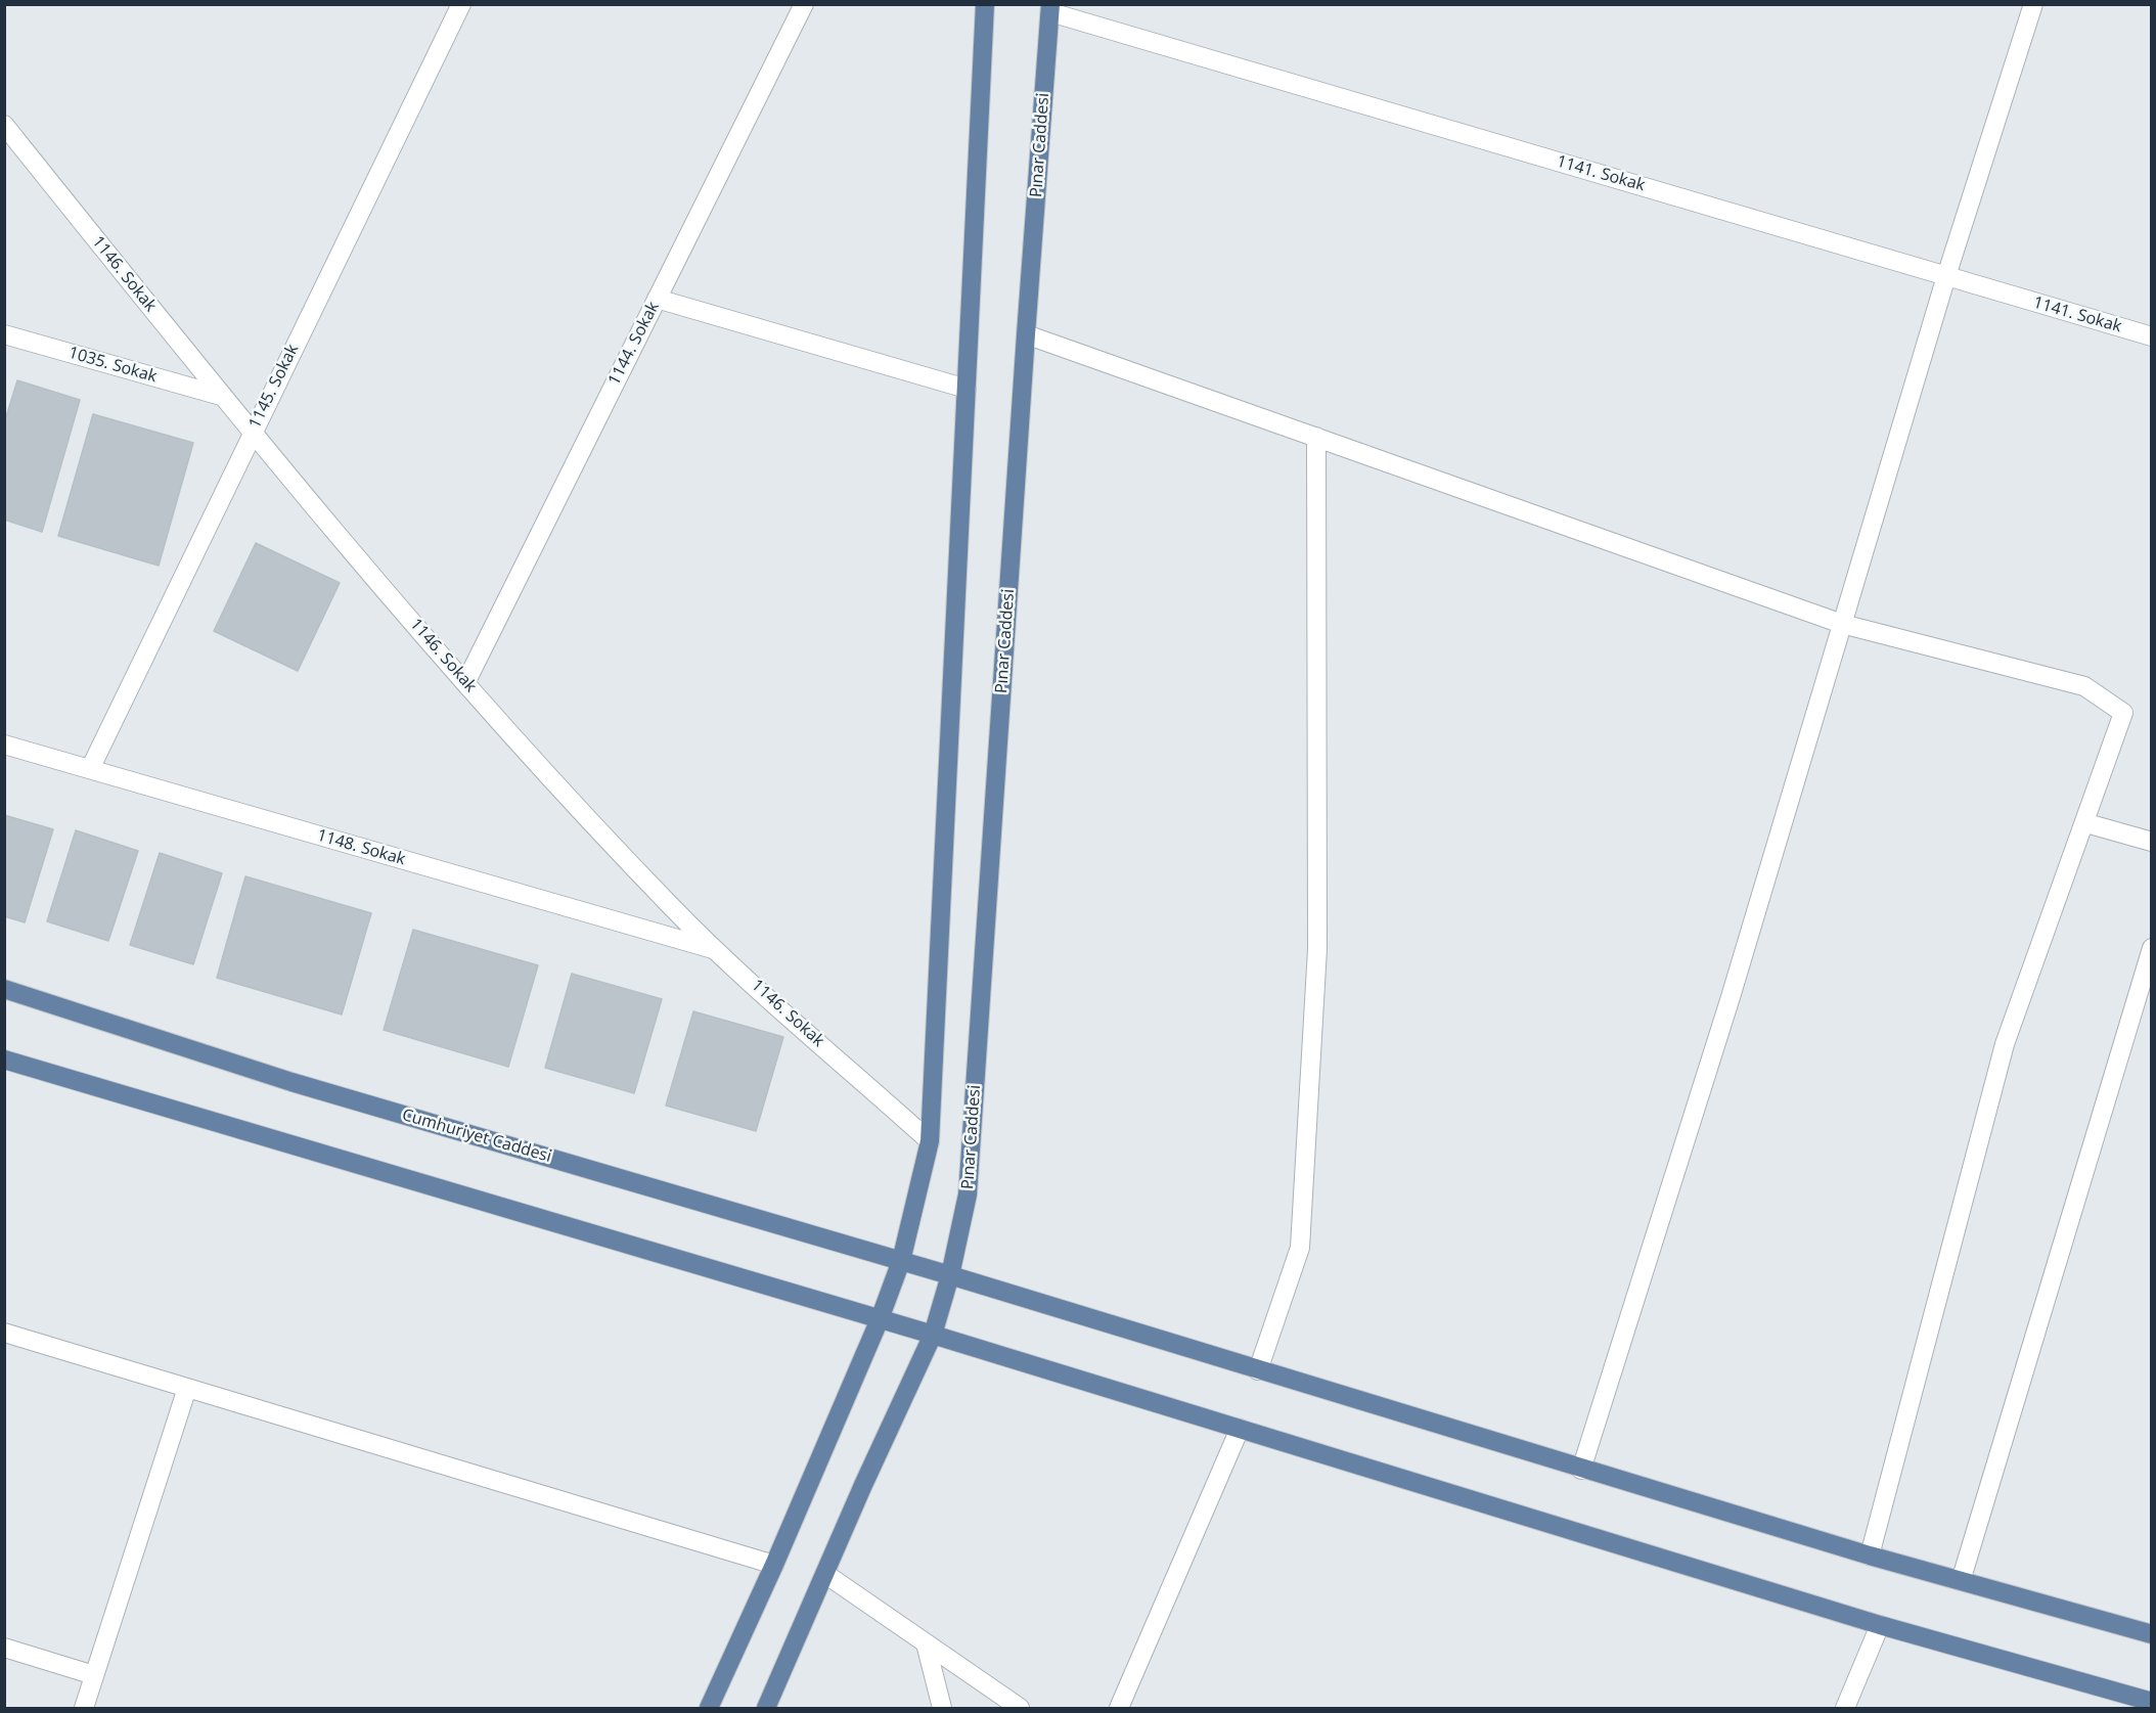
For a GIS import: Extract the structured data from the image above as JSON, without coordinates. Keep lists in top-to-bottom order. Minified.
{"streets":{"main road":["Pınar Caddesi","Cumhuriyet Caddesi"],"street":["1141. Sokak","1146. Sokak","1144. Sokak","1035. Sokak","1145. Sokak","1148. Sokak"]},"crossings":[["Pınar Caddesi","1141. Sokak"],["Pınar Caddesi","Cumhuriyet Caddesi"],["1146. Sokak","1144. Sokak"],["1146. Sokak","1035. Sokak"],["1146. Sokak","1145. Sokak"],["1146. Sokak","1148. Sokak"],["1145. Sokak","1148. Sokak"]]}
